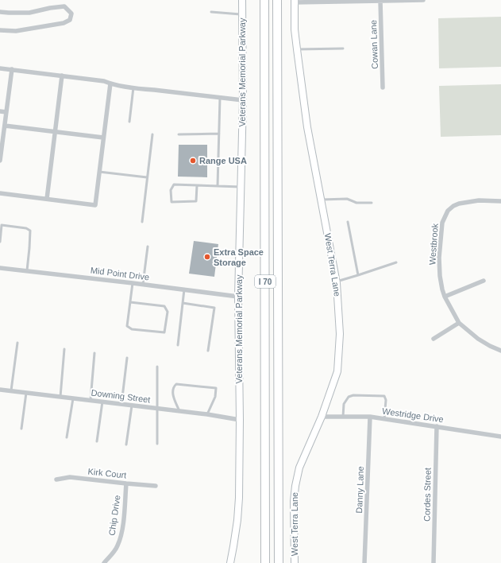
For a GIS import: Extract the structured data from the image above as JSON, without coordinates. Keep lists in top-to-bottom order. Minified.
{"streets":{"highway":["I 70"],"street":["Cowan Lane","Veterans Memorial Parkway","Westbrook","West Terra Lane","Mid Point Drive","Downing Street","Westridge Drive","Kirk Court","Danny Lane","Cordes Street","Chip Drive"]},"crossings":[["Veterans Memorial Parkway","Mid Point Drive"],["Veterans Memorial Parkway","Downing Street"],["West Terra Lane","Westridge Drive"],["Westridge Drive","Danny Lane"],["Westridge Drive","Cordes Street"],["Kirk Court","Chip Drive"]],"places":["Range USA","Extra Space Storage"]}
